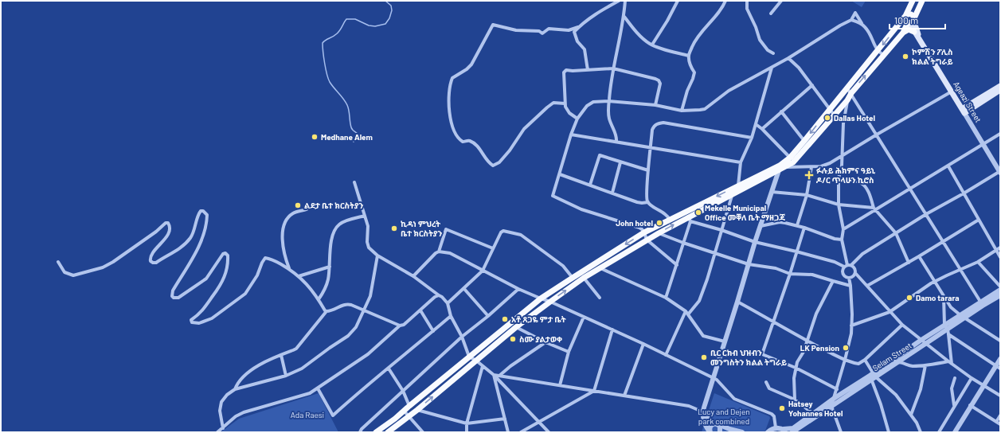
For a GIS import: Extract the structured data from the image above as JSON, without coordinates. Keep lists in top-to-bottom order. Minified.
{"streets":{"main road":["Ageazi Street"],"street":["Selam Street"]},"parks":["Lucy and Dejen park combined","Ada Raesi"],"places":{"other":["ኮምሽን ፖሊስ ክልል ትግራይ","Dallas Hotel","Medhane Alem","ልደታ ቤተ ክርስትያን","Mekelle Municipal Office መቐለ ቤት ማዘጋጃ","John hotel","ኪዳነ ምህረት ቤተ ክርስትያን","Damo tarara","አቶ ጸጋዬ ምታ ቤት","ስሙ ያልታወቀ","LK Pension","ቢር ርክብ ህዝብን መንግስትን ክልል ትግራይ","Hatsey Yohannes Hotel"],"health":["ፉሉይ ሕክምና ዓይኒ ዶ/ር ጥላሁን ኪሮስ"]},"scale_bar":"100 m"}
